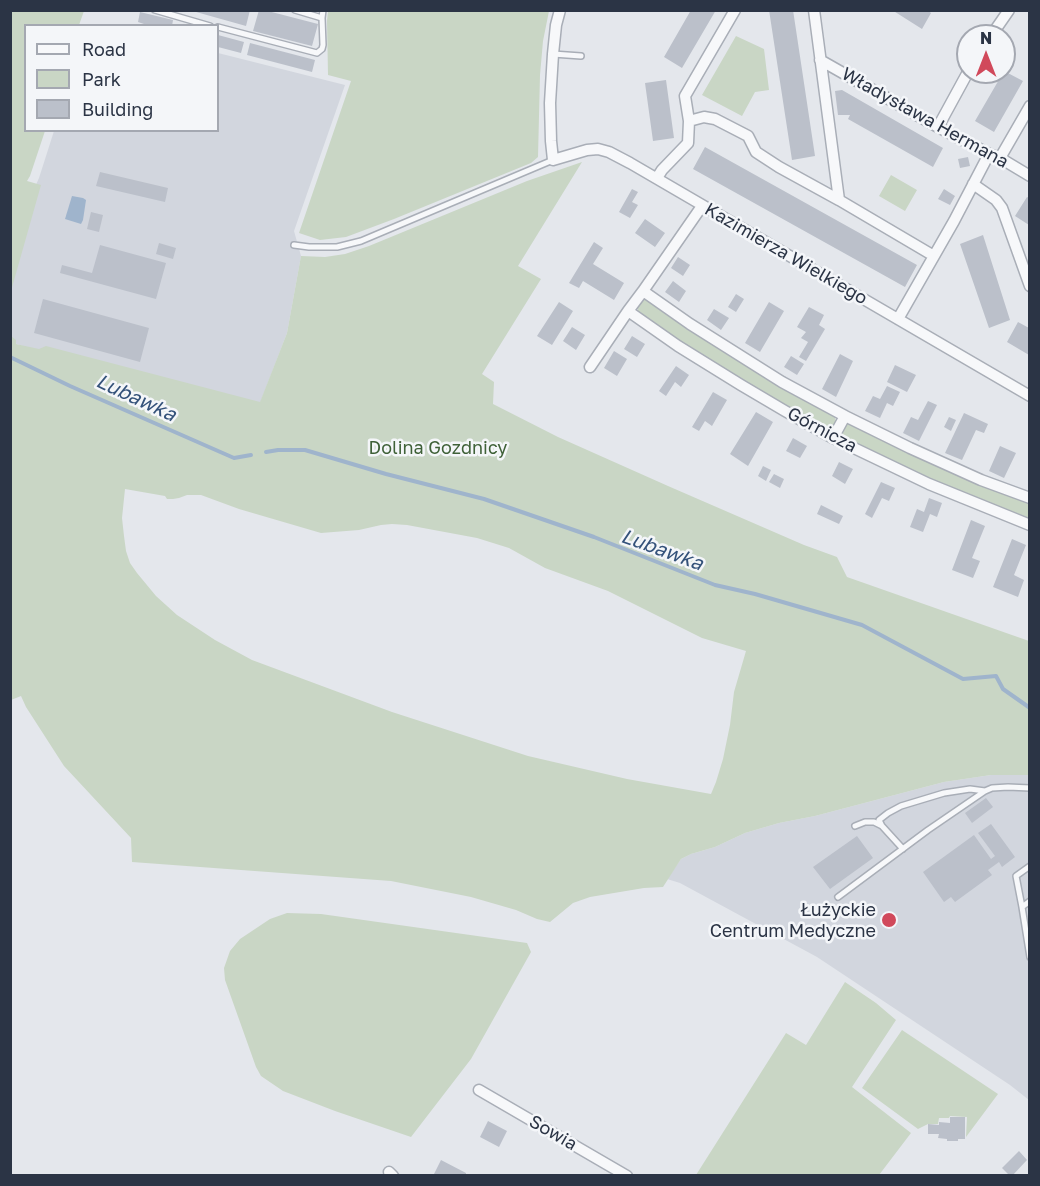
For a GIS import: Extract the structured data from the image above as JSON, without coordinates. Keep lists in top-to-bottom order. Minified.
{"streets":{"street":["Władysława Hermana","Kazimierza Wielkiego","Górnicza","Sowia"]},"water":["Lubawka"],"parks":["Dolina Gozdnicy"],"places":["Łużyckie Centrum Medyczne"],"legend":["Road","Park","Building"],"north":"top"}
